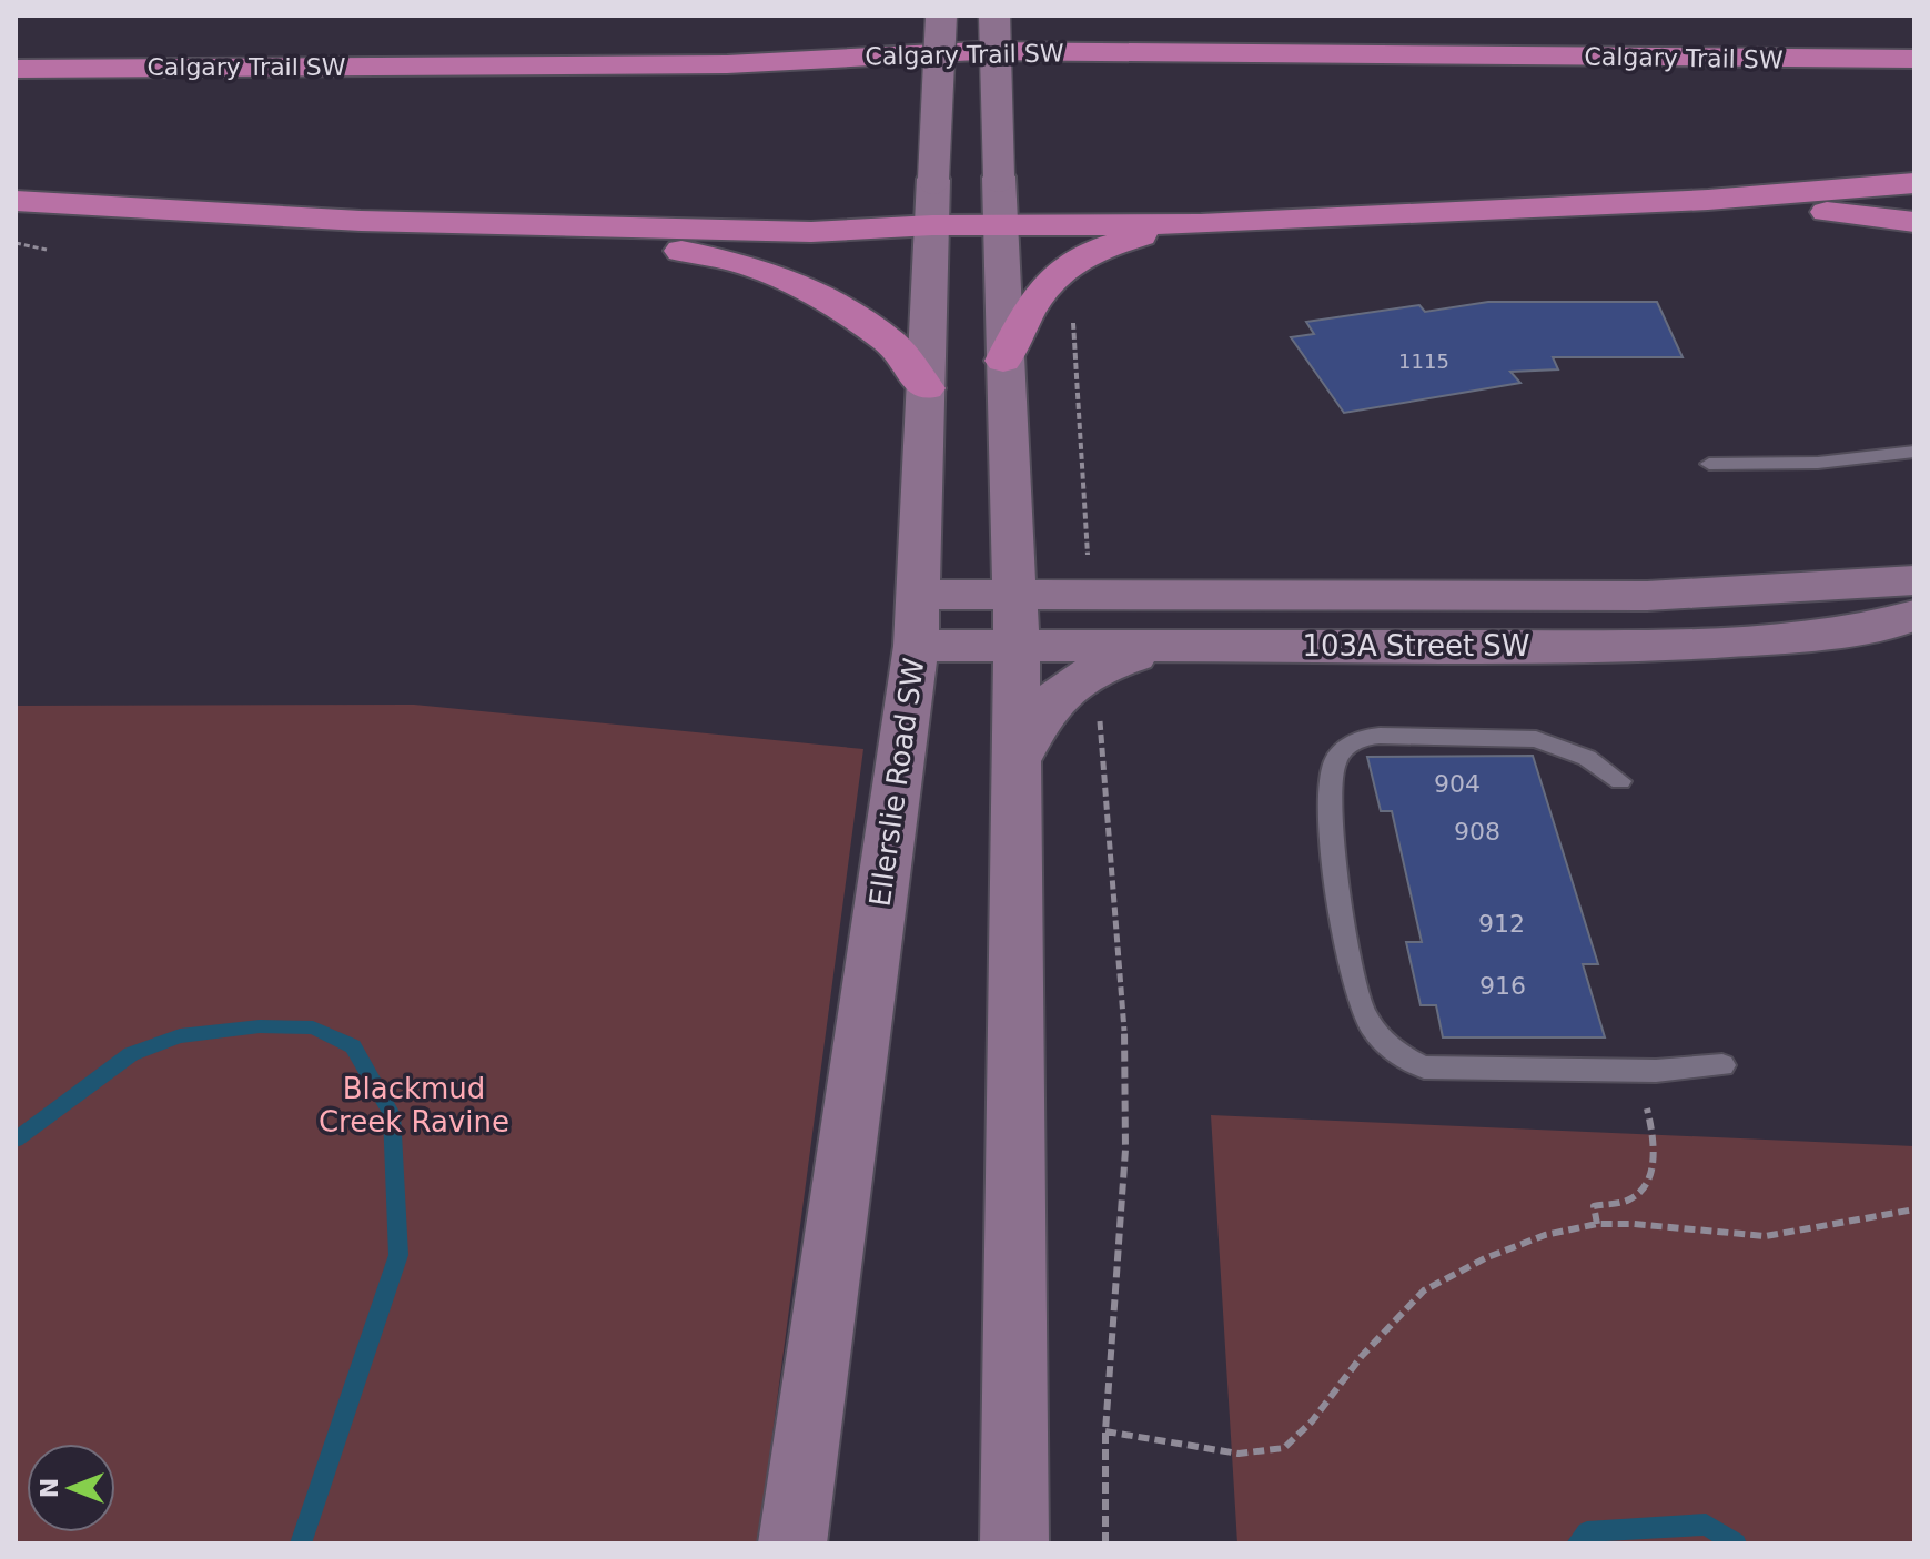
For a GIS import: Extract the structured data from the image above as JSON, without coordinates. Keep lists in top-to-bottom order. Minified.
{"streets":{"highway":["Calgary Trail SW"],"main road":["103A Street SW","Ellerslie Road SW"]},"crossings":[["103A Street SW","Ellerslie Road SW"]],"parks":["Blackmud Creek Ravine"],"house_numbers":["1115","904","908","912","916"],"north":"left"}
